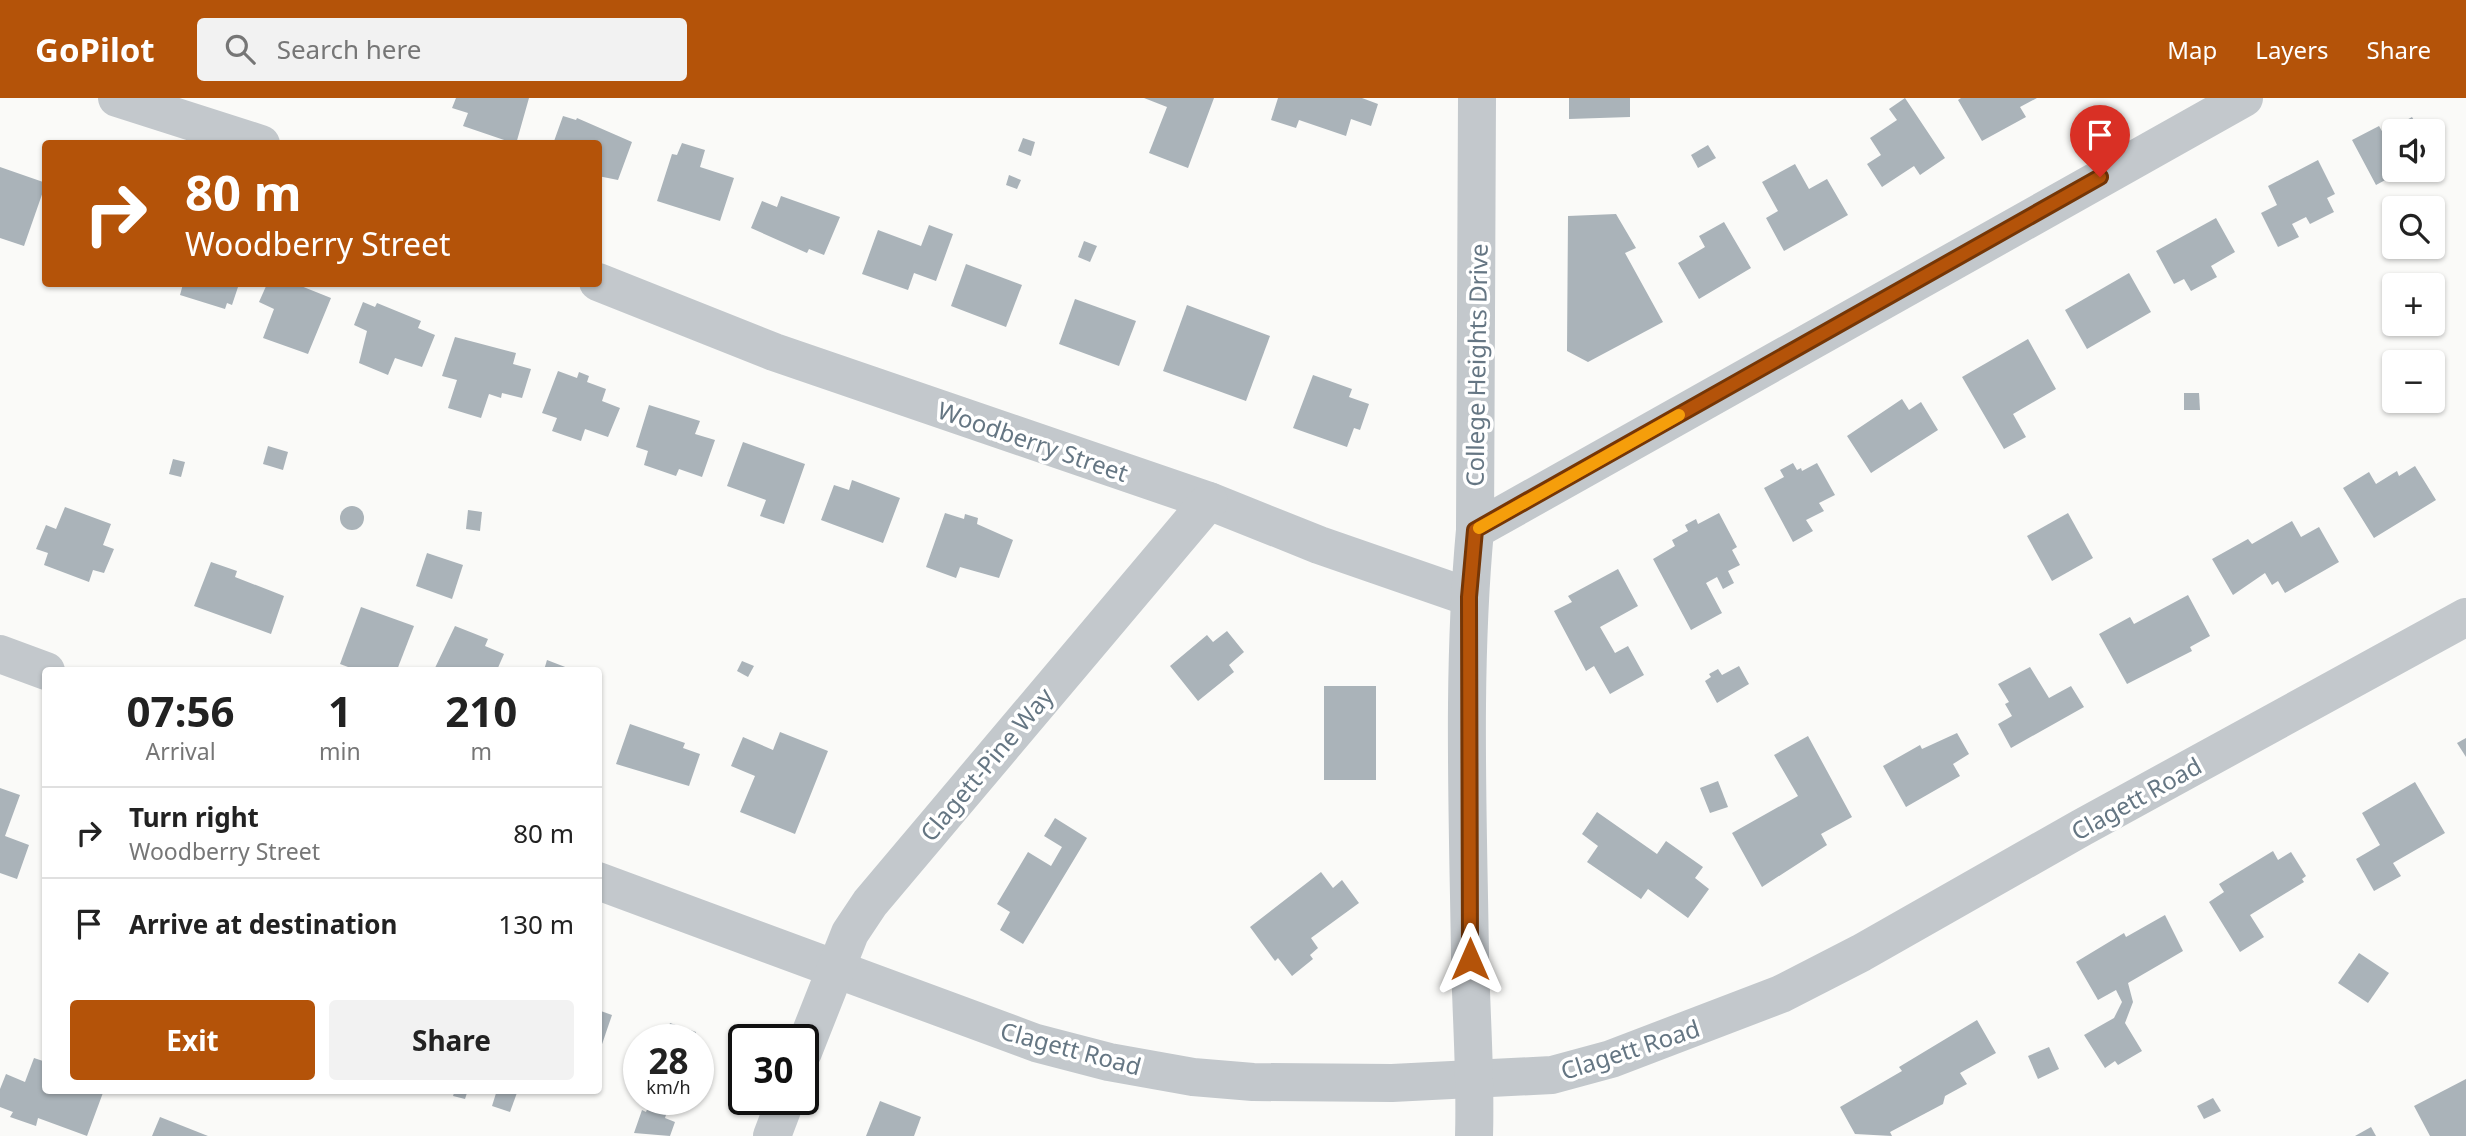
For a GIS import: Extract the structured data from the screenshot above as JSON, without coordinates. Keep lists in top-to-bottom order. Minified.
{"streets":{"street":["College Heights Drive","Woodberry Street","Clagett-Pine Way","Clagett Road"]},"crossings":[["College Heights Drive","Woodberry Street"],["College Heights Drive","Clagett Road"],["Woodberry Street","Clagett-Pine Way"],["Clagett-Pine Way","Clagett Road"]],"page":{"header":"GoPilot","search":"Search here","nav":["Map","Layers","Share"],"map_buttons":["+","−"],"turn":["80 m","Woodberry Street"],"eta":["07:56","Arrival","1","min","210","m"],"list":[{"name":"Turn right","note":"Woodberry Street","value":"80 m"},{"name":"Arrive at destination","value":"130 m"}],"buttons":["Exit","Share"],"speed":"28 km/h","limit":"30"}}
